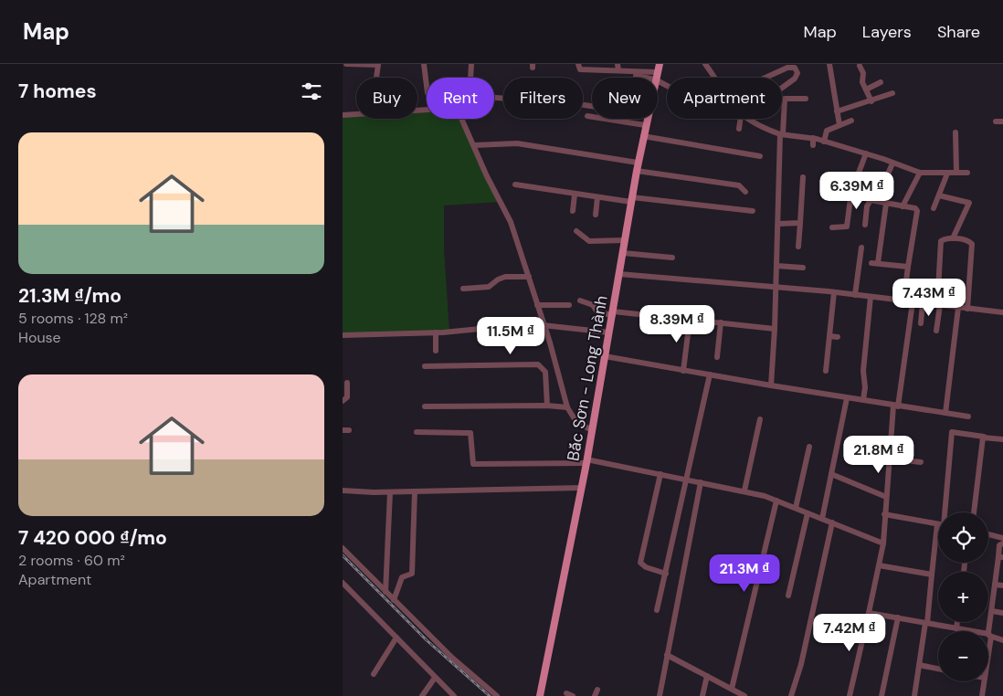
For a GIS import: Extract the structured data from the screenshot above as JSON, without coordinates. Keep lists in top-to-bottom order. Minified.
{"streets":{"main road":["Bắc Sơn - Long Thành"]},"page":{"header":"Map","nav":["Map","Layers","Share"],"heading":"7 homes","chip":["Buy","Rent","Filters","New","Apartment"],"list":[{"name":"21.3M ₫/mo","note":"5 rooms · 128 m² · House"},{"name":"7 420 000 ₫/mo","note":"2 rooms · 60 m² · Apartment"}],"price":["6.39M ₫","7.43M ₫","8.39M ₫","11.5M ₫","21.8M ₫","21.3M ₫","7.42M ₫"],"map_buttons":["+","−"]}}
